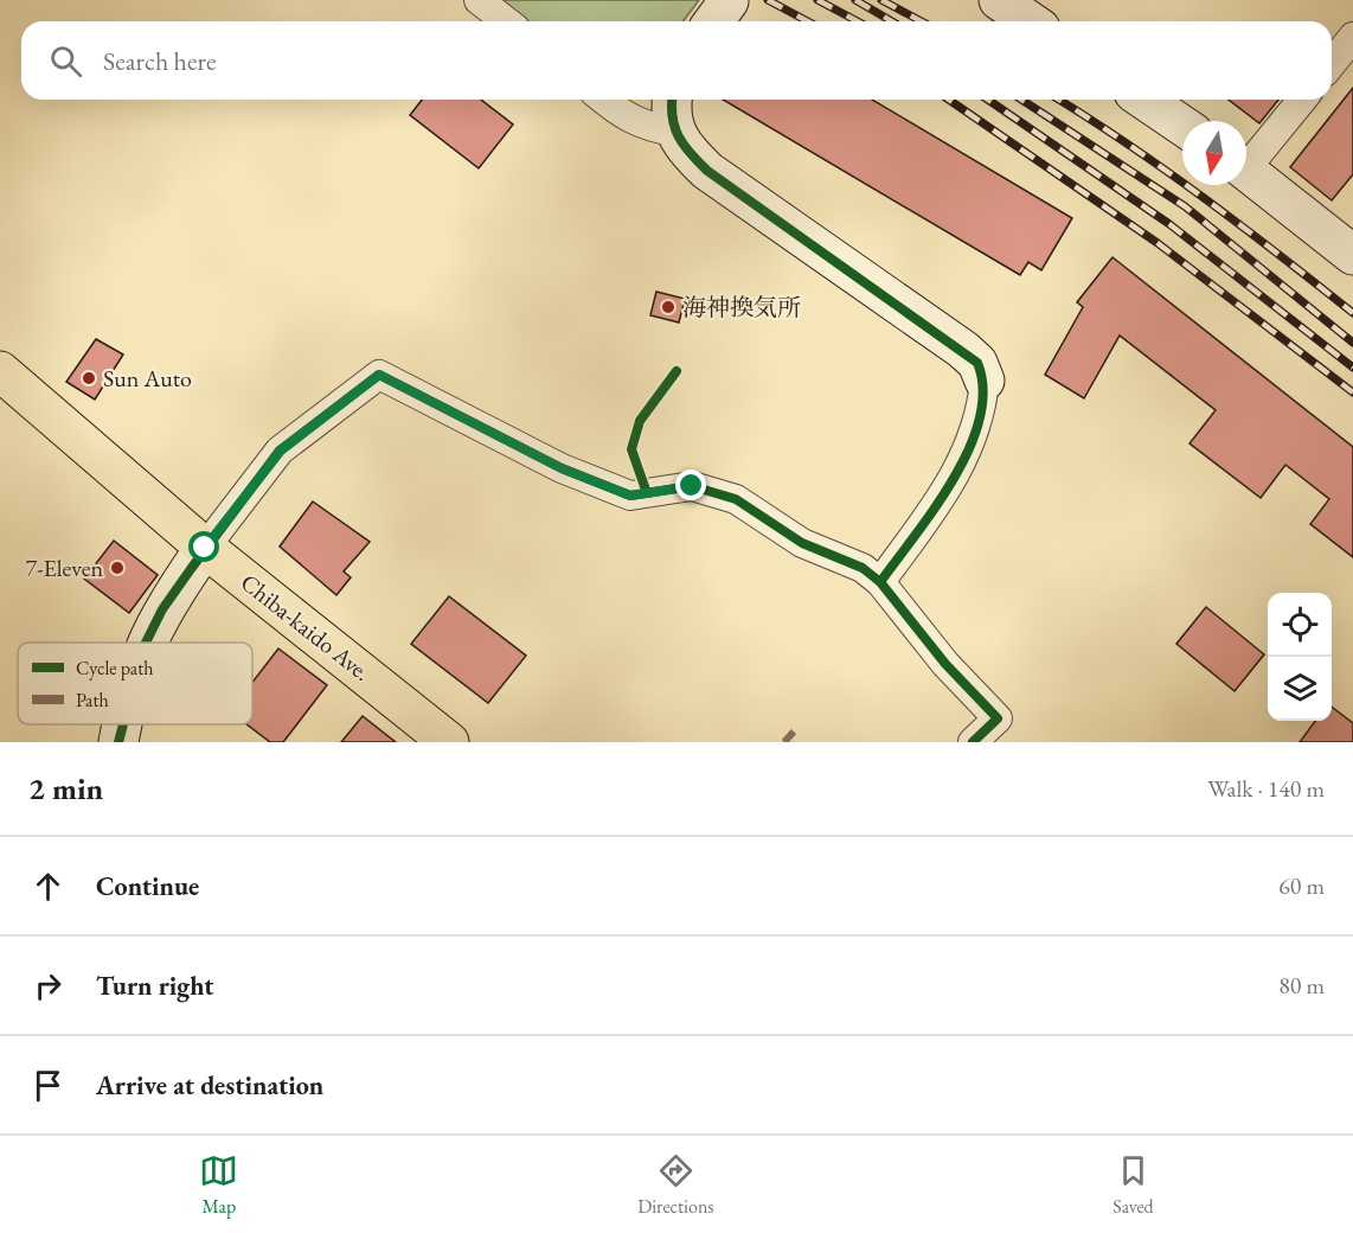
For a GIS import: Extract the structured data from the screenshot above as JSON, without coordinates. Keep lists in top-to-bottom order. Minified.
{"streets":{"highway":["Chiba-kaido Ave."]},"places":["海神換気所","Sun Auto","7-Eleven"],"legend":["Cycle path","Path"],"north":"bottom","page":{"search":"Search here","heading":["2 min","Walk · 140 m"],"list":[["Continue","60 m"],["Turn right","80 m"],"Arrive at destination"],"nav":["Map","Directions","Saved"]}}
